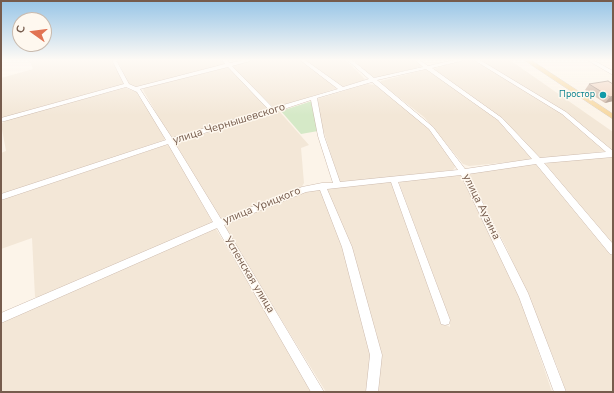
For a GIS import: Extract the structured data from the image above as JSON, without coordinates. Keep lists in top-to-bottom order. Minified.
{"streets":{"street":["улица Чернышевского","улица Урицкого","улица Аузина","Успенская улица"]},"crossings":[["улица Чернышевского","улица Аузина"],["улица Чернышевского","Успенская улица"],["улица Урицкого","улица Аузина"],["улица Урицкого","Успенская улица"]],"places":["Простор"],"north":"left"}
